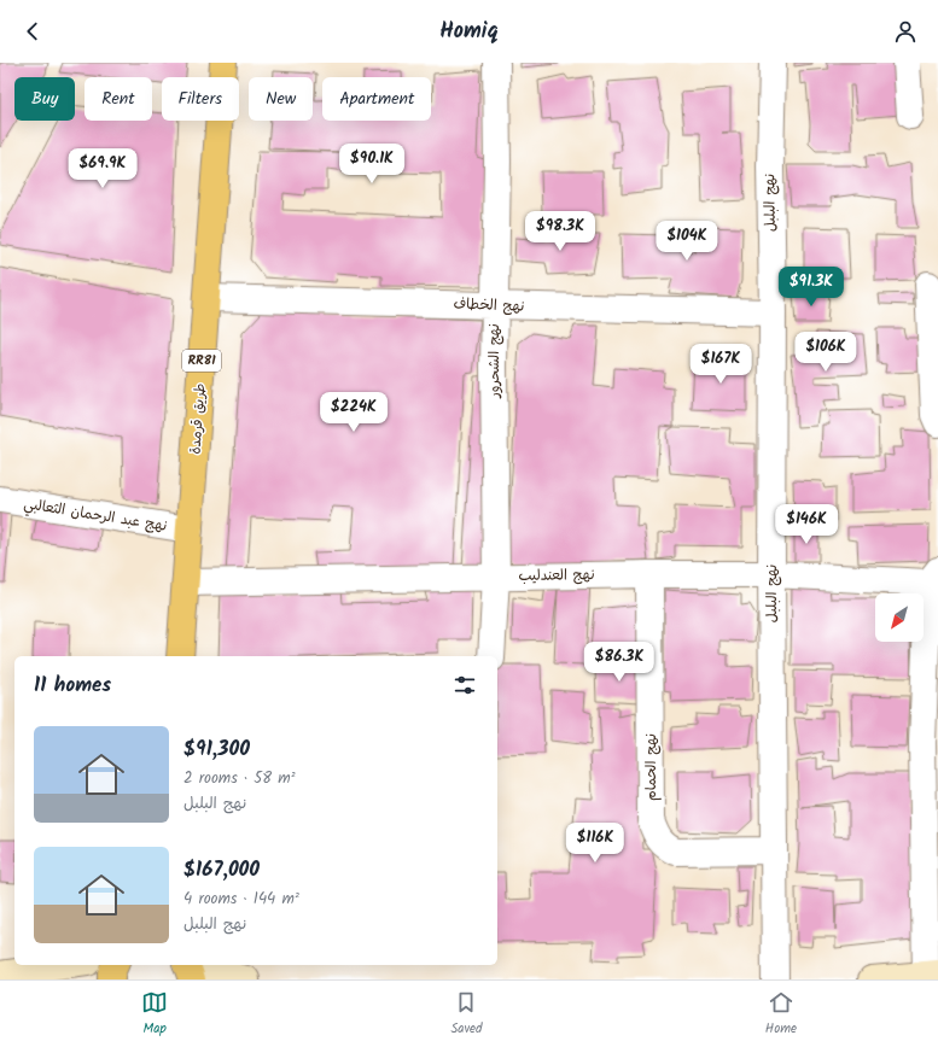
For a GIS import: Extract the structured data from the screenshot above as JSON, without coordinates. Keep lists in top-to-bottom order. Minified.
{"streets":{"main road":["RR81","طريق قرمدة"],"street":["نهج البلبل","نهج الخطاف","نهج الشحرور","نهج عبد الرحمان الثعالبي","نهج العندليب","نهج الحمام"]},"crossings":[["نهج البلبل","نهج الخطاف"],["نهج البلبل","نهج العندليب"],["نهج البلبل","نهج الحمام"],["نهج الخطاف","نهج الشحرور"],["نهج الخطاف","طريق قرمدة"],["نهج الشحرور","نهج العندليب"],["طريق قرمدة","نهج عبد الرحمان الثعالبي"],["طريق قرمدة","نهج العندليب"],["نهج العندليب","نهج الحمام"]],"north":"bottom left","page":{"header":"Homiq","chip":["Buy","Rent","Filters","New","Apartment"],"price":["$90.1K","$69.9K","$98.3K","$104K","$91.3K","$106K","$167K","$224K","$146K","$86.3K","$116K"],"heading":"11 homes","list":[{"name":"$91,300","note":"2 rooms · 58 m² · نهج البلبل"},{"name":"$167,000","note":"4 rooms · 144 m² · نهج البلبل"}],"tabs":["Map","Saved","Home"]}}
